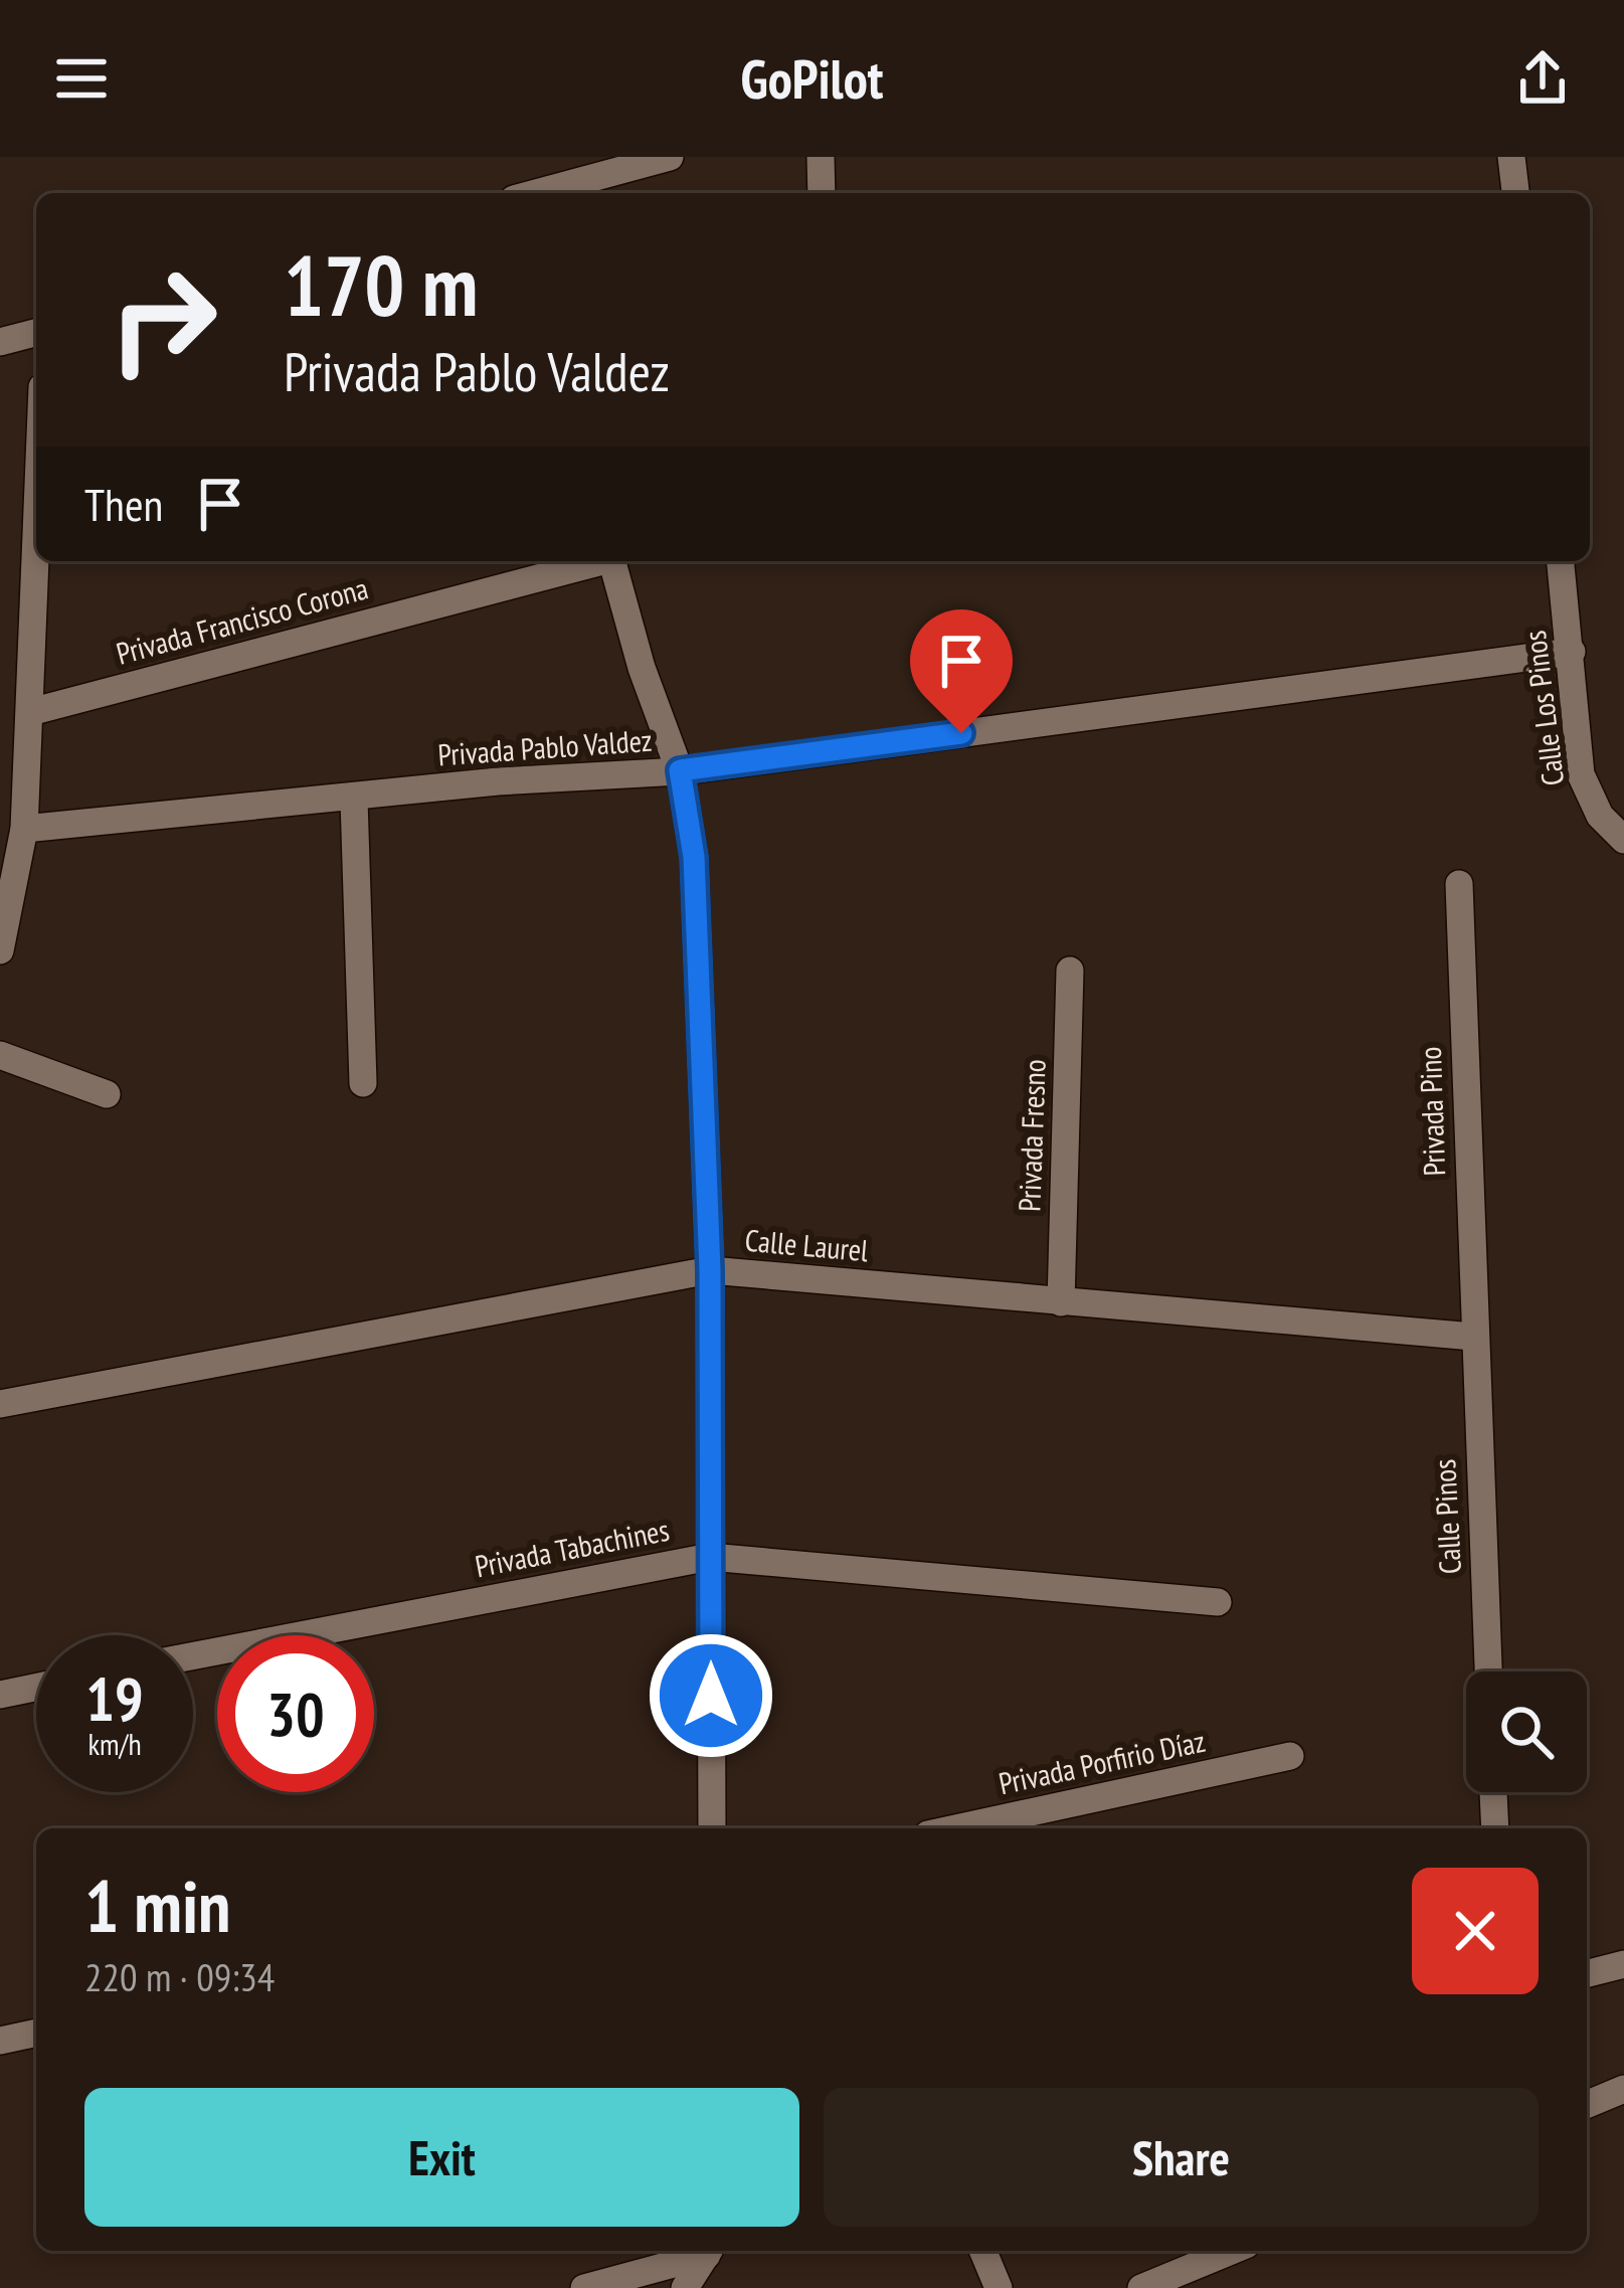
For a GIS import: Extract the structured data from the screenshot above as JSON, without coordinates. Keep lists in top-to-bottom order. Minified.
{"streets":{"street":["Privada Francisco Corona","Calle Los Pinos","Privada Pablo Valdez","Privada Pino","Privada Fresno","Calle Laurel","Calle Pinos","Privada Tabachines","Privada Porfirio Díaz"]},"crossings":[["Calle Los Pinos","Privada Pablo Valdez"],["Privada Pino","Calle Laurel"],["Privada Pino","Calle Pinos"],["Privada Fresno","Calle Laurel"],["Calle Laurel","Calle Pinos"]],"page":{"header":"GoPilot","turn":["170 m","Privada Pablo Valdez"],"then":"Then","speed":"19 km/h","limit":"30","heading":["1 min","220 m · 09:34"],"buttons":["Exit","Share"]}}
